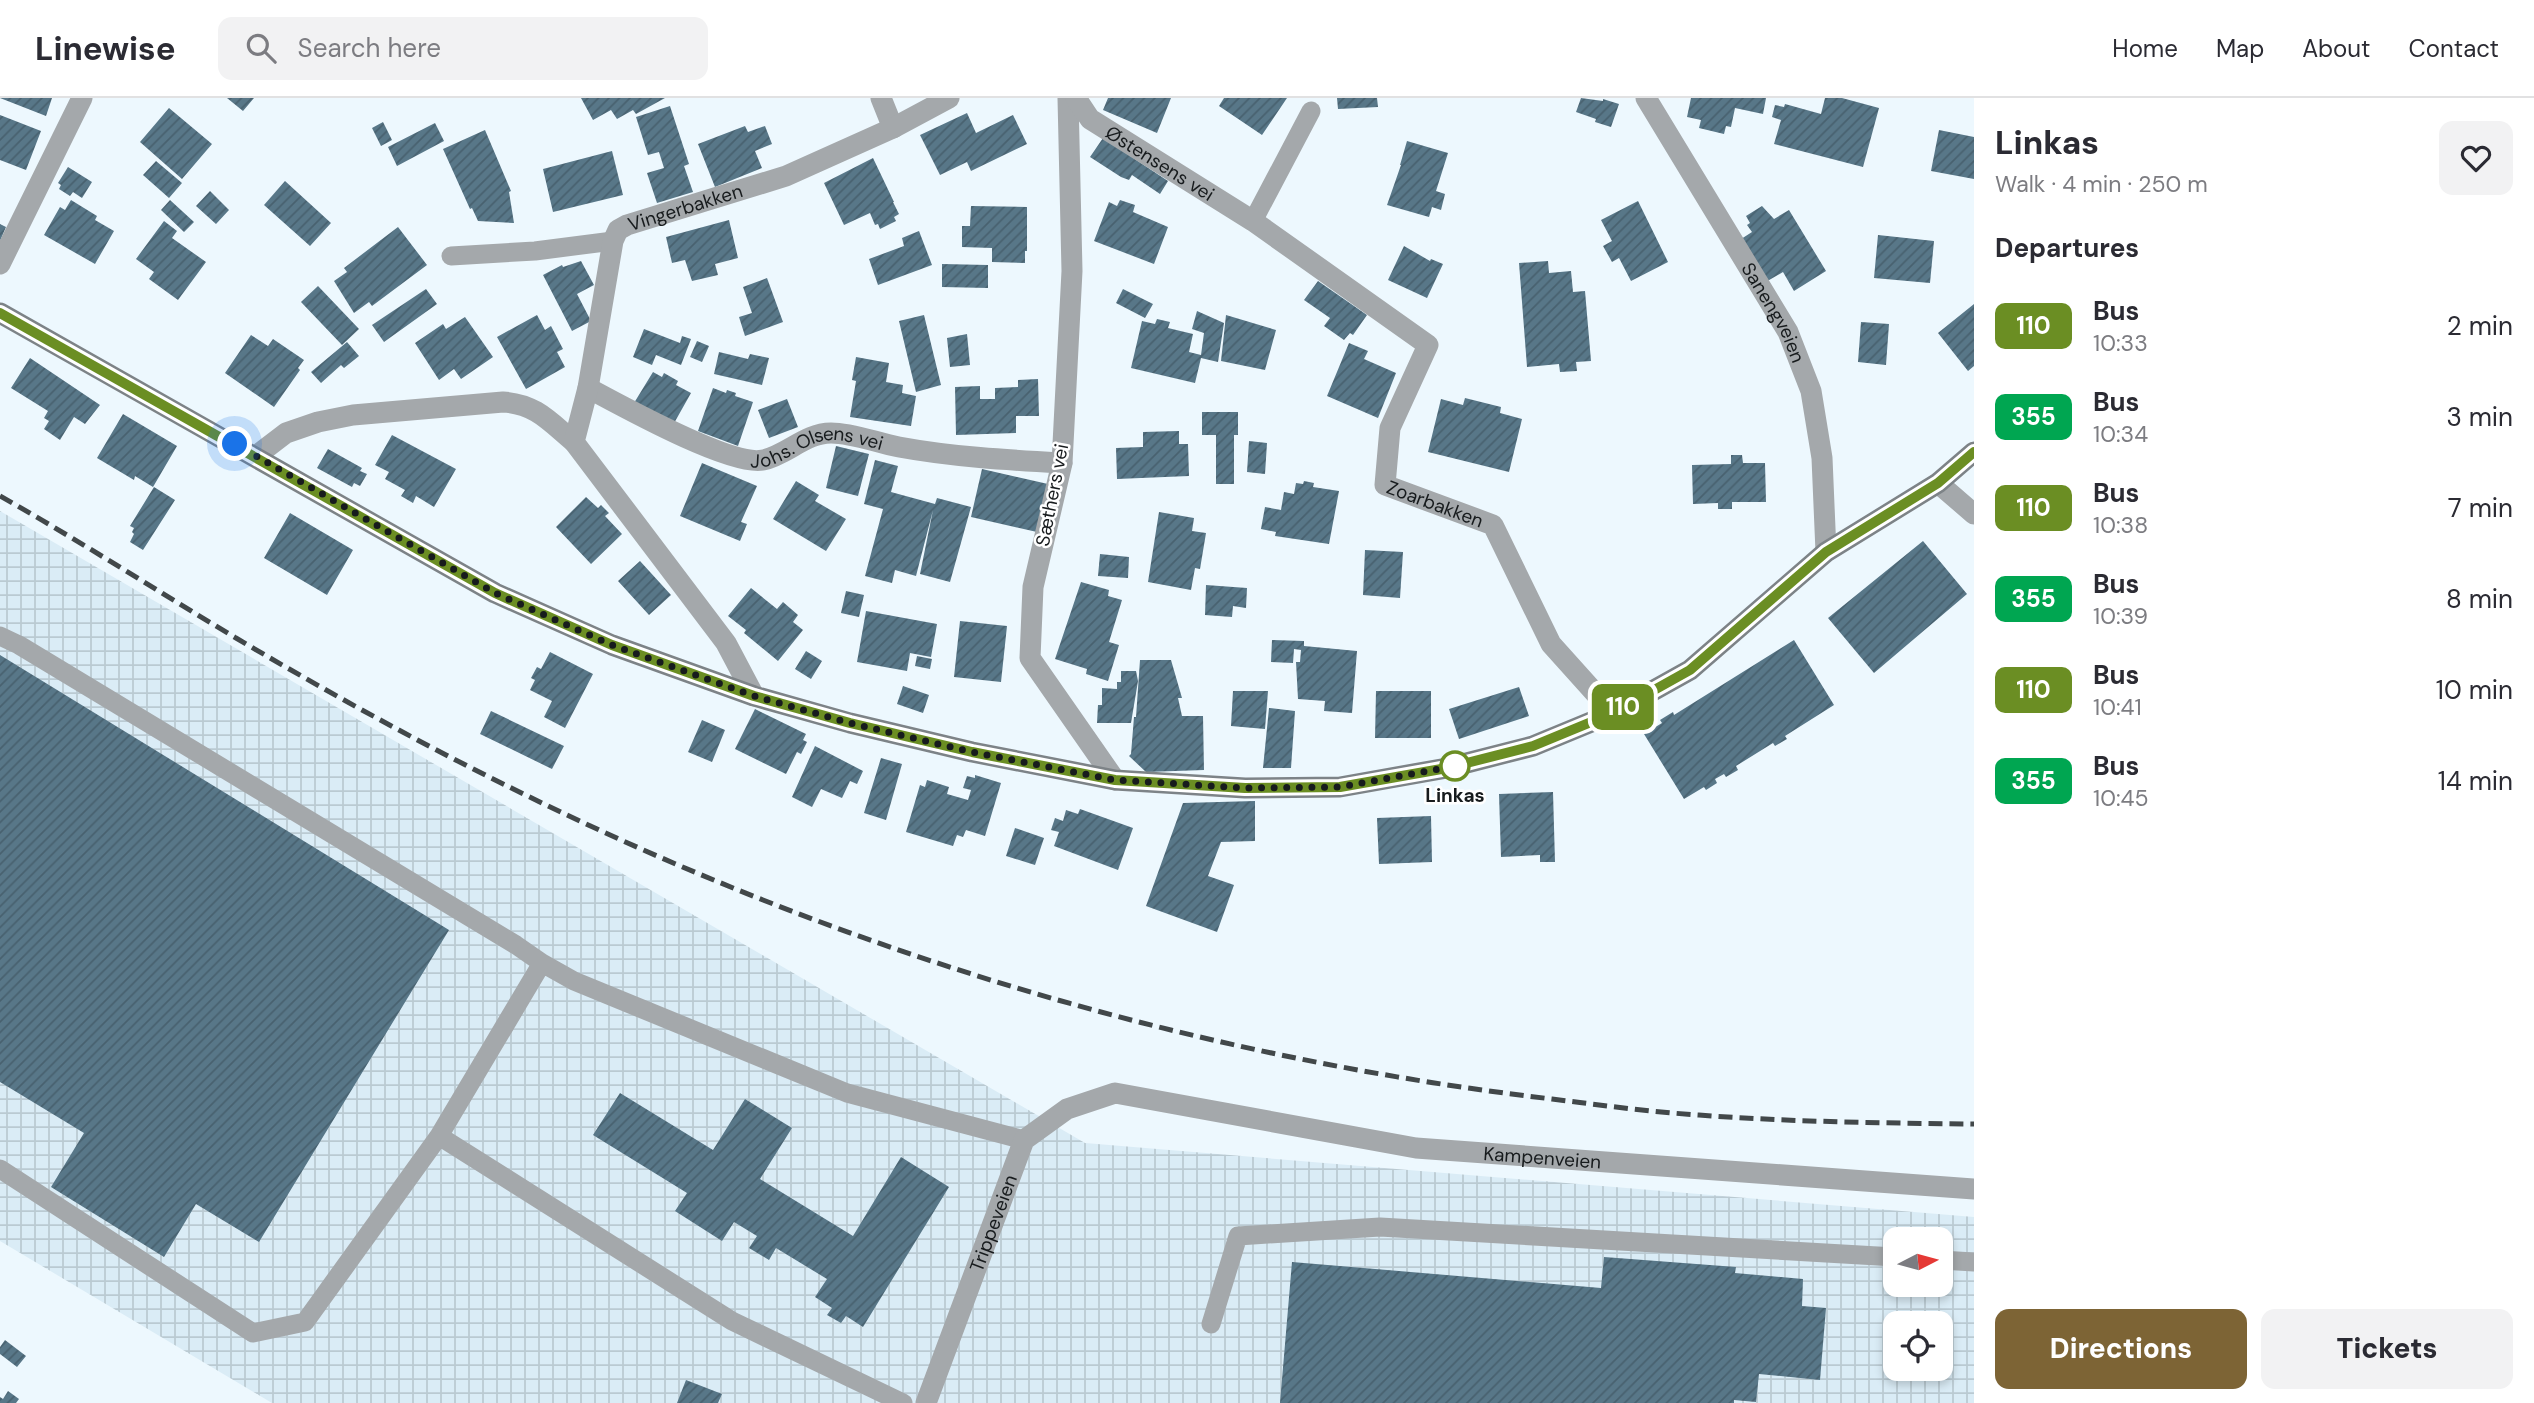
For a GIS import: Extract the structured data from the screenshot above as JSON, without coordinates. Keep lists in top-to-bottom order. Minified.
{"streets":{"street":["Østensens vei","Vingerbakken","Sanengveien","Johs. Olsens vei","Sæthers vei","Zoarbakken","Kampenveien","Trippeveien"]},"crossings":[["Østensens vei","Zoarbakken"],["Vingerbakken","Johs. Olsens vei"],["Johs. Olsens vei","Sæthers vei"],["Kampenveien","Trippeveien"]],"places":["Linkas"],"lines":["bus line 110"],"north":"right","page":{"header":"Linewise","search":"Search here","nav":["Home","Map","About","Contact"],"on_map":"110","heading":[["Linkas","Walk · 4 min · 250 m"],"Departures"],"list":[{"mark":"110","name":"Bus","note":"10:33","value":"2 min"},{"mark":"355","name":"Bus","note":"10:34","value":"3 min"},{"mark":"110","name":"Bus","note":"10:38","value":"7 min"},{"mark":"355","name":"Bus","note":"10:39","value":"8 min"},{"mark":"110","name":"Bus","note":"10:41","value":"10 min"},{"mark":"355","name":"Bus","note":"10:45","value":"14 min"}],"buttons":["Directions","Tickets"]}}
